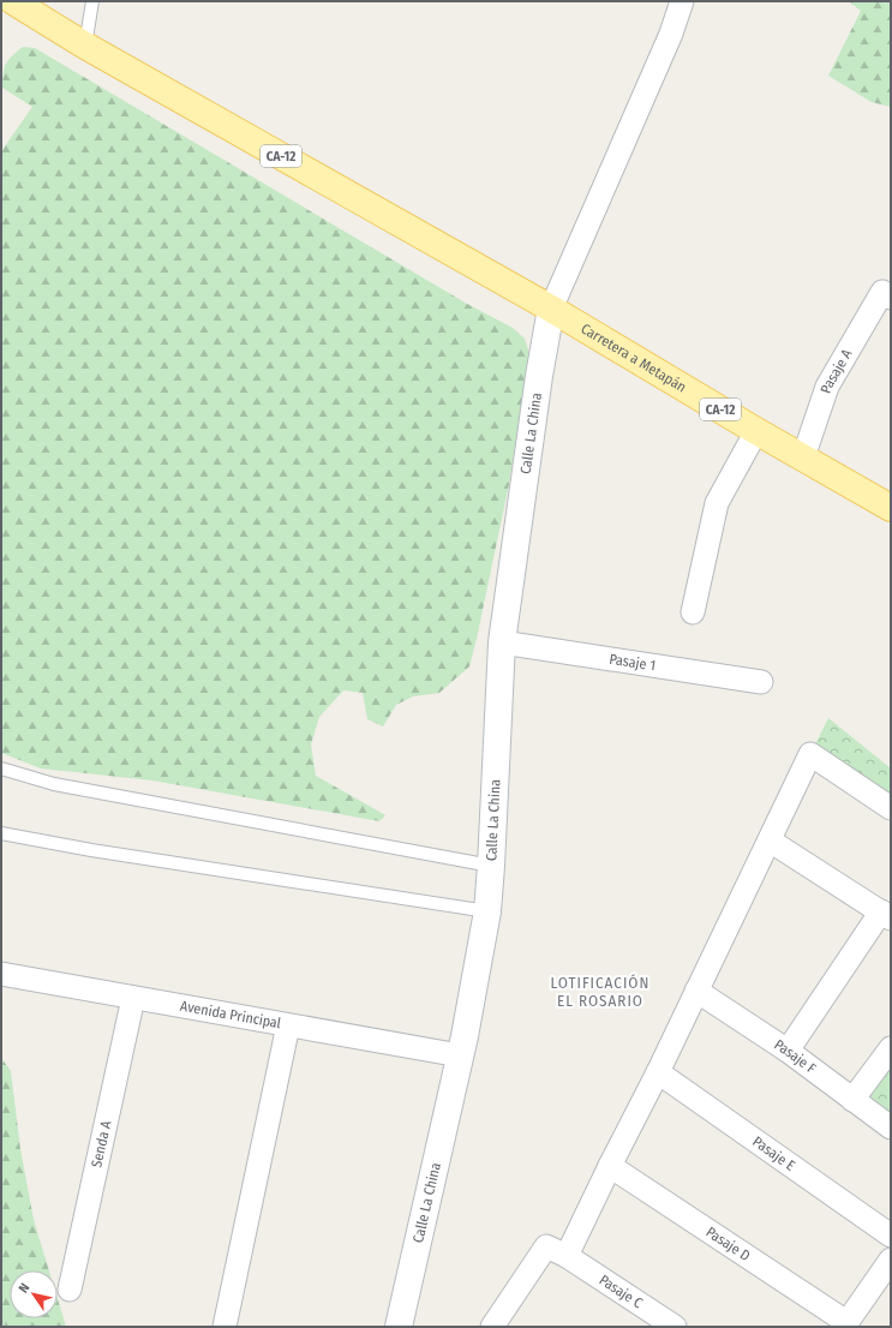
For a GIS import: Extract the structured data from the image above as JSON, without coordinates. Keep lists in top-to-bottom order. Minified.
{"streets":{"main road":["CA-12","Carretera a Metapán","Calle La China"],"street":["Pasaje A","Pasaje 1","Avenida Principal","Pasaje F","Senda A","Pasaje E","Pasaje D","Pasaje C"]},"crossings":[["CA-12","Carretera a Metapán"],["CA-12","Calle La China"],["Carretera a Metapán","Pasaje A"],["Carretera a Metapán","Calle La China"],["Calle La China","Pasaje 1"],["Calle La China","Avenida Principal"],["Avenida Principal","Senda A"]],"districts":["LOTIFICACIÓN EL ROSARIO"],"north":"top left"}
